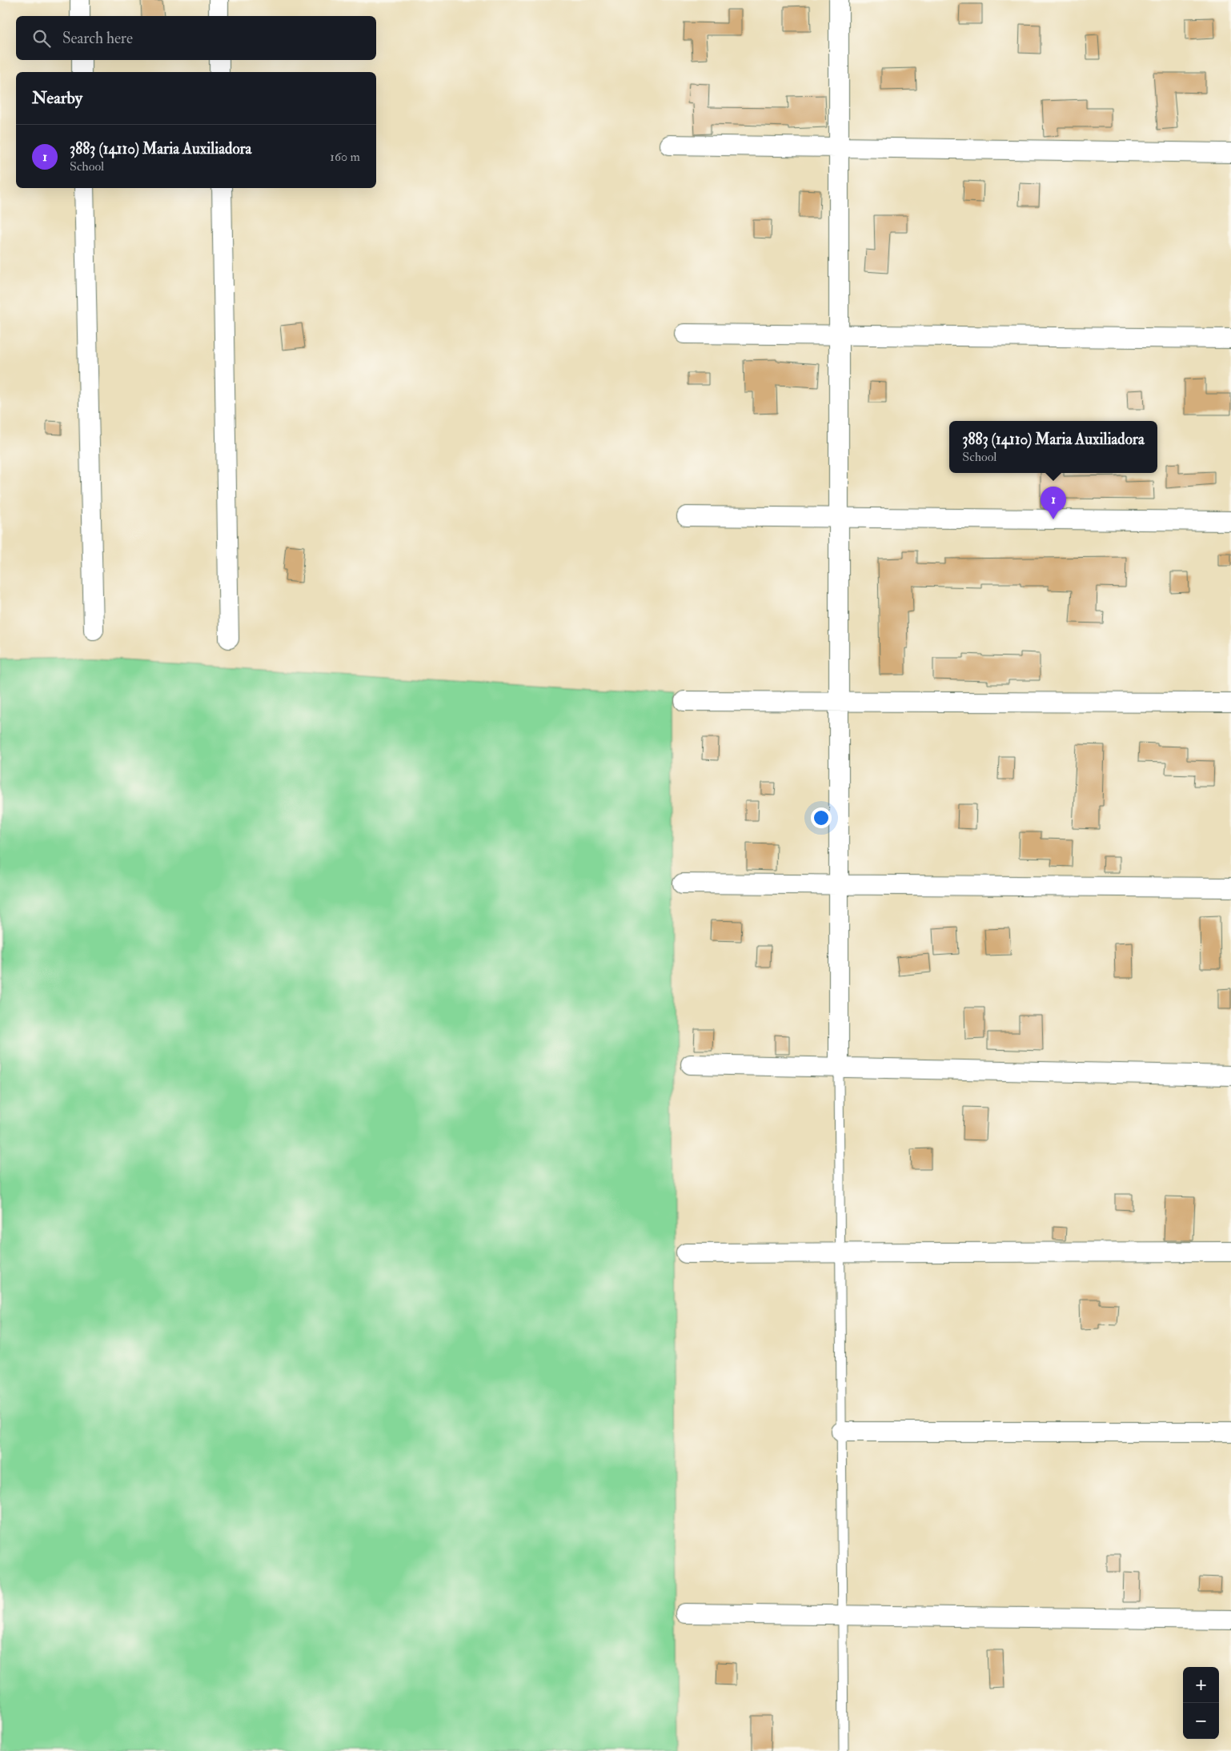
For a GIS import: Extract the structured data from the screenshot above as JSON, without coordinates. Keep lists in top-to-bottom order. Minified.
{"page":{"search":"Search here","heading":"Nearby","list":[{"mark":"1","name":"3883 (14110) Maria Auxiliadora","note":"School","value":"160 m"}],"popup":["3883 (14110) Maria Auxiliadora","School"],"pins":"1","map_buttons":["+","−"]}}
